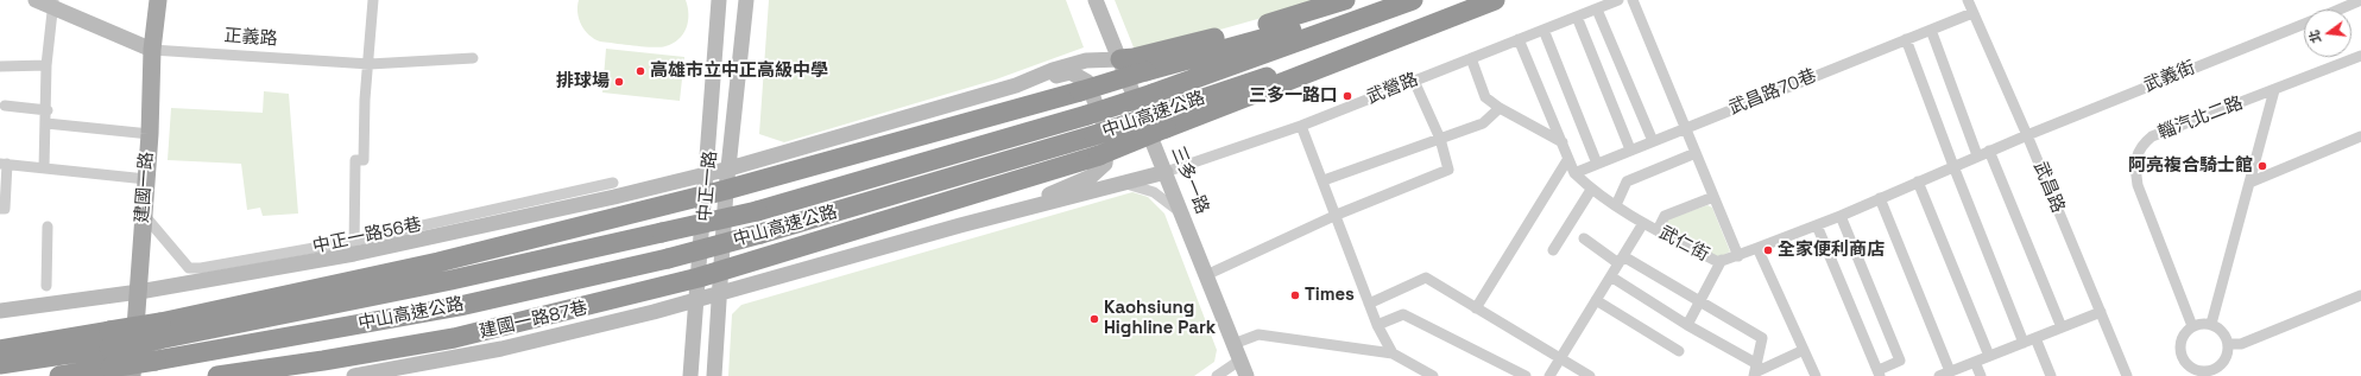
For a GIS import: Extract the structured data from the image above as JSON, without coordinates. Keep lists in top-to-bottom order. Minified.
{"streets":{"highway":["中山高速公路"],"main road":["建國一路"],"street":["正義路","武義街","武營路","武昌路70巷","輜汽北二路","三多一路","中正一路","武昌路","中正一路56巷","武仁街","建國一路87巷"]},"crossings":[["正義路","建國一路"],["武義街","武昌路"],["武義街","武仁街"],["武營路","三多一路"],["武營路","武仁街"],["武昌路70巷","武昌路"],["武昌路70巷","武仁街"],["中正一路","建國一路87巷"],["建國一路","中正一路56巷"]],"places":["高雄市立中正高級中學","排球場","三多一路口","阿亮複合騎士館","全家便利商店","Times","Kaohsiung Highline Park"],"north":"left"}
